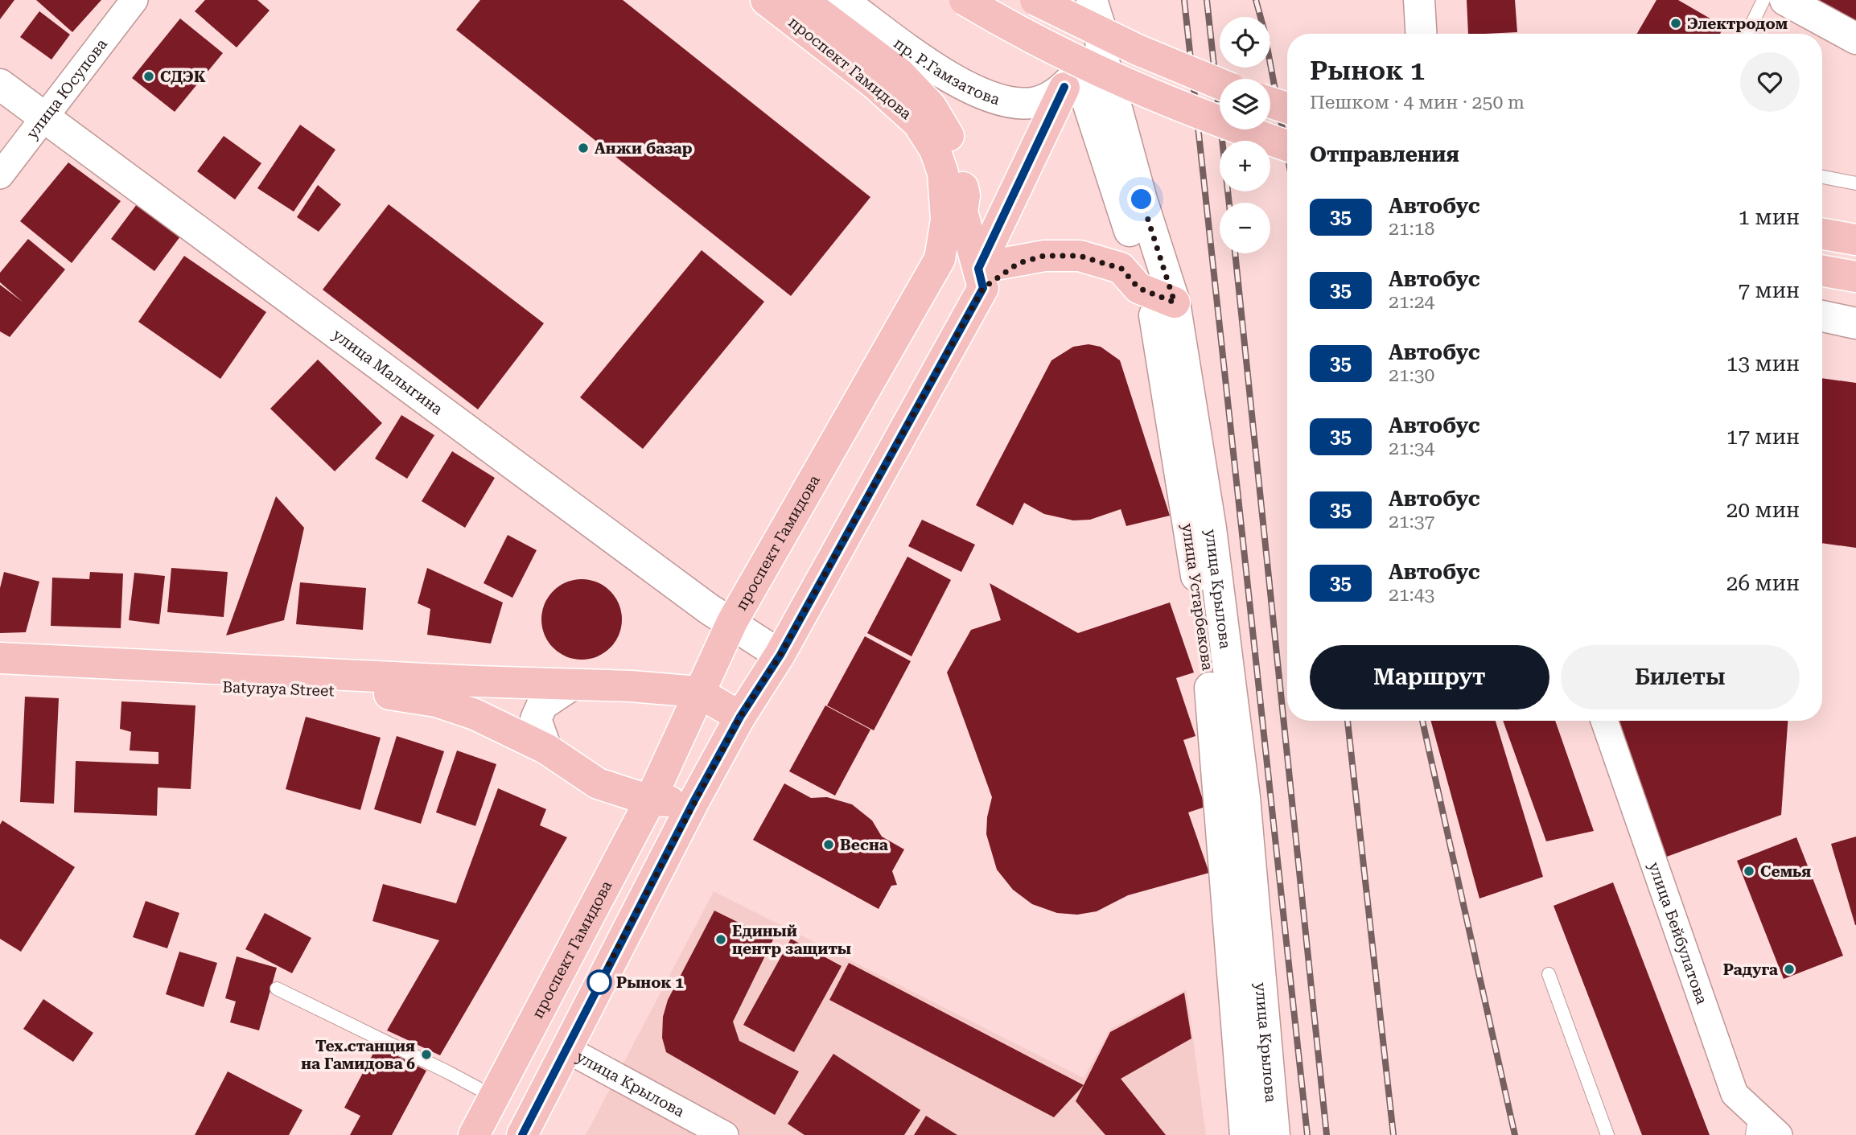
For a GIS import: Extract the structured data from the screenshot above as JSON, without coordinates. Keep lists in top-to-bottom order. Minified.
{"streets":{"main road":["проспект Гамидова","пр. Р.Гамзатова","улица Малыгина","улица Крылова","улица Устарбекова","Batyraya Street"],"street":["улица Юсупова","улица Бейбулатова"]},"crossings":[["проспект Гамидова","улица Малыгина"],["проспект Гамидова","Batyraya Street"],["пр. Р.Гамзатова","улица Крылова"],["пр. Р.Гамзатова","улица Устарбекова"],["улица Юсупова","улица Малыгина"],["улица Крылова","улица Устарбекова"]],"places":["Электродом","СДЭК","Анжи базар","Весна","Семья","Единый центр защиты","Радуга","Рынок 1","Тех.станция на Гамидова 6"],"lines":["bus line 35"],"page":{"map_buttons":["+","−"],"heading":[["Рынок 1","Пешком · 4 мин · 250 m"],"Отправления"],"list":[{"mark":"35","name":"Автобус","note":"21:18","value":"1 мин"},{"mark":"35","name":"Автобус","note":"21:24","value":"7 мин"},{"mark":"35","name":"Автобус","note":"21:30","value":"13 мин"},{"mark":"35","name":"Автобус","note":"21:34","value":"17 мин"},{"mark":"35","name":"Автобус","note":"21:37","value":"20 мин"},{"mark":"35","name":"Автобус","note":"21:43","value":"26 мин"}],"buttons":["Маршрут","Билеты"]}}
